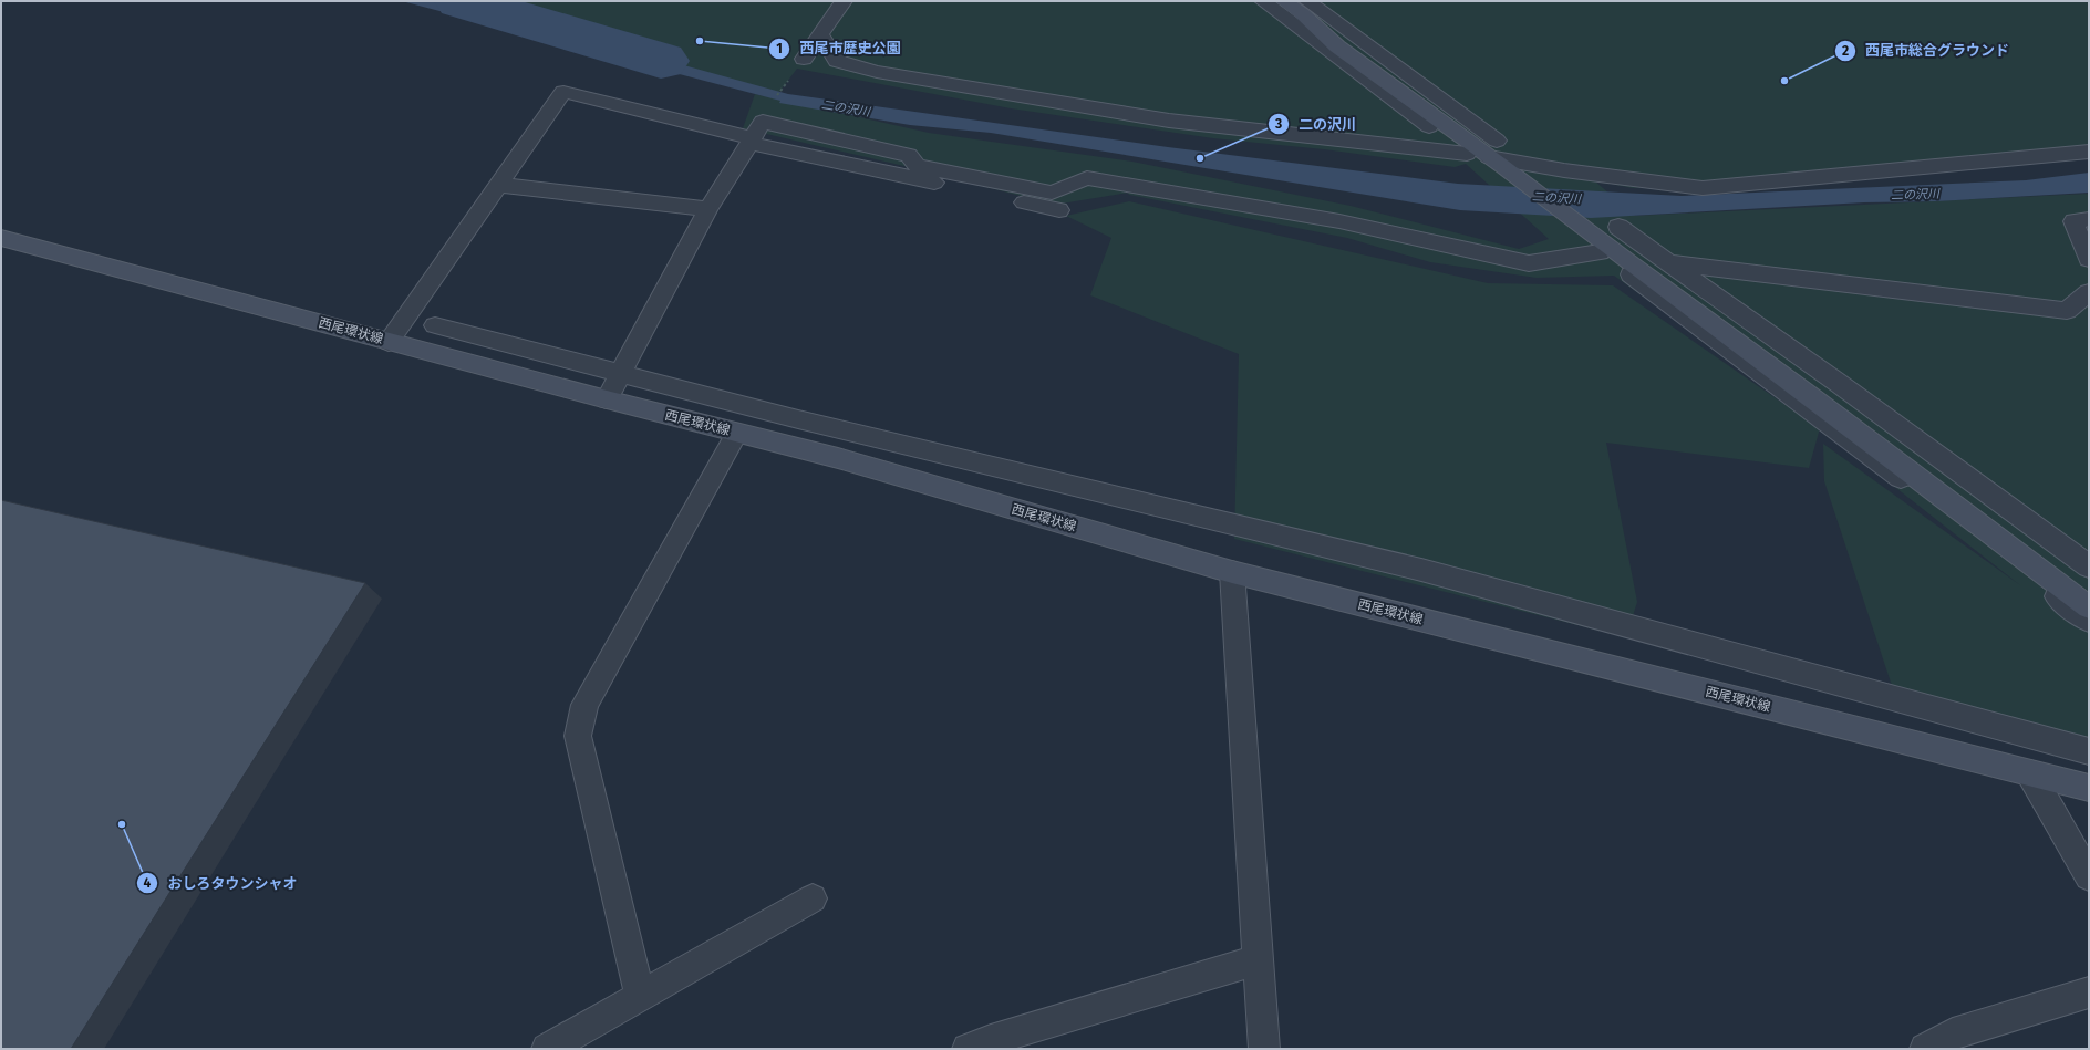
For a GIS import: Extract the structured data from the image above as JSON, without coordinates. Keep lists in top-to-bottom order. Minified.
{"streets":{"main road":["西尾環状線"]},"water":["二の沢川"],"places":["西尾市歴史公園","西尾市総合グラウンド","二の沢川","おしろタウンシャオ"]}
